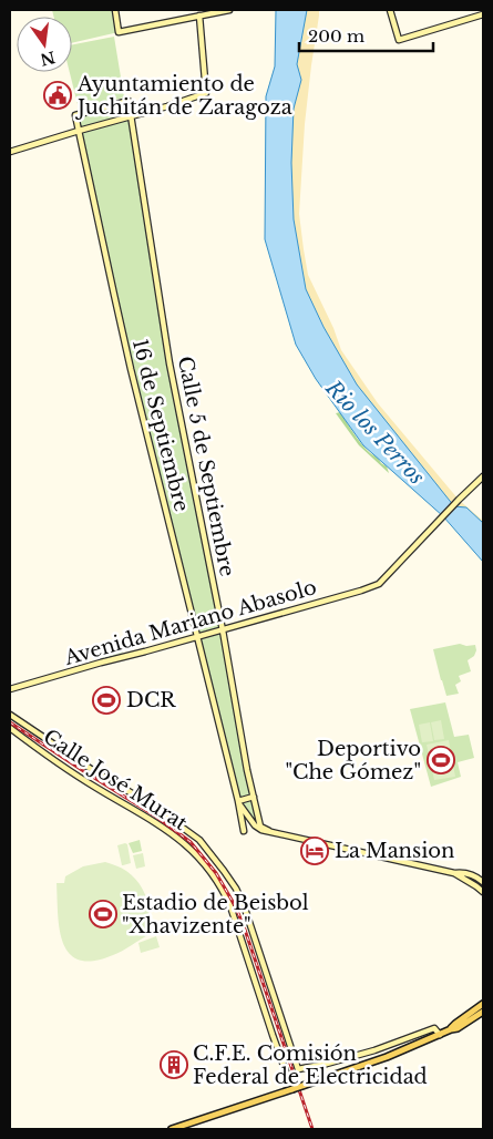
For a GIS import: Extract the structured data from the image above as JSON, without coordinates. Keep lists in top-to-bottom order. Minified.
{"streets":{"street":["16 de Septiembre","Calle 5 de Septiembre","Avenida Mariano Abasolo","Calle José Murat"]},"crossings":[["16 de Septiembre","Calle 5 de Septiembre"],["16 de Septiembre","Avenida Mariano Abasolo"],["Calle 5 de Septiembre","Avenida Mariano Abasolo"]],"water":["Rio los Perros"],"places":{"public building":["Ayuntamiento de Juchitán de Zaragoza"],"sports":["DCR","Deportivo \"Che Gómez\"","Estadio de Beisbol \"Xhavizente\""],"hotel":["La Mansion"],"building":["C.F.E. Comisión Federal de Electricidad"]},"scale_bar":"200 m","north":"bottom"}
